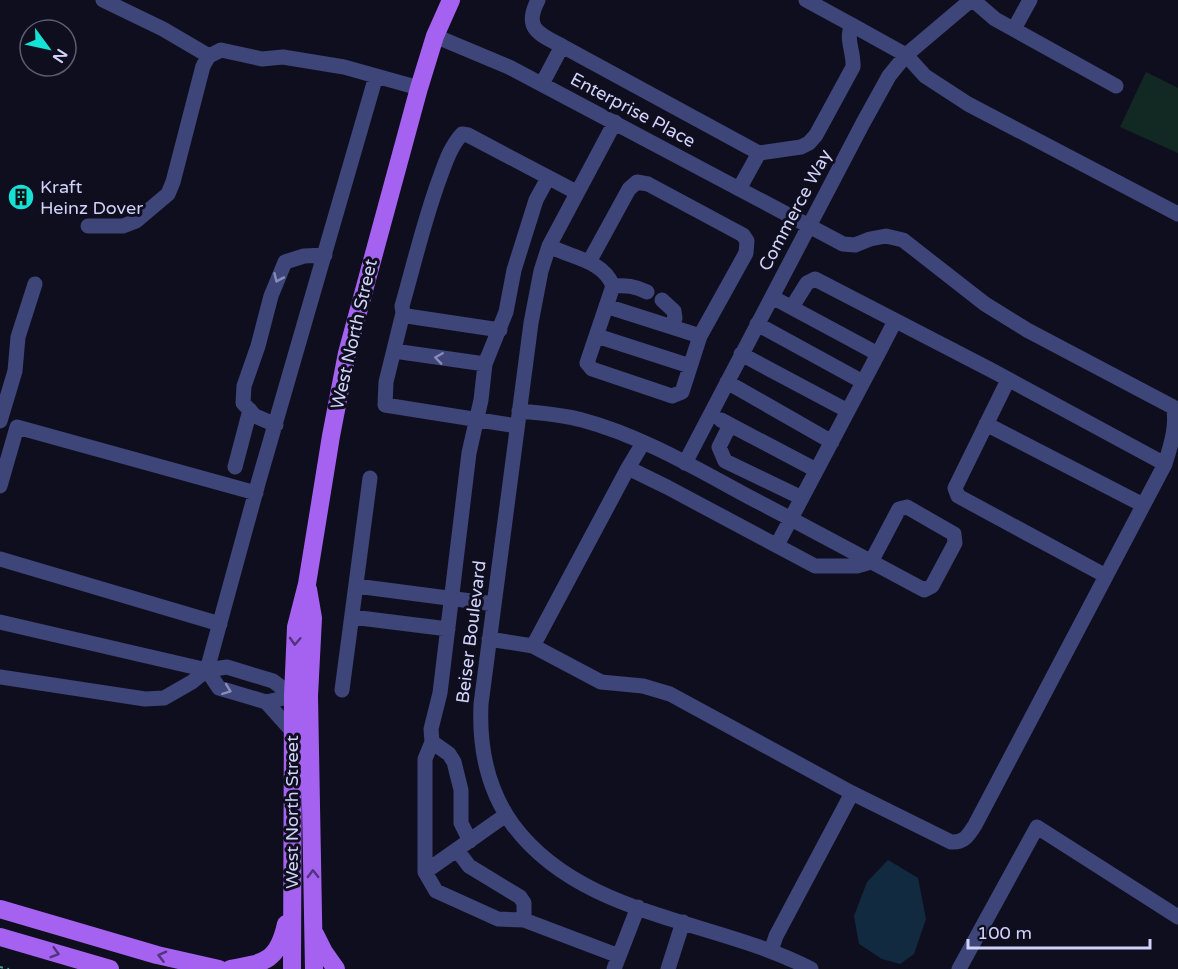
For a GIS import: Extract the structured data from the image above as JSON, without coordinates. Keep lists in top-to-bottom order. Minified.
{"streets":{"main road":["West North Street"],"street":["Enterprise Place","Commerce Way","Beiser Boulevard"]},"crossings":[["Enterprise Place","Commerce Way"],["Enterprise Place","West North Street"],["Enterprise Place","Beiser Boulevard"]],"places":{"building":["Kraft Heinz Dover"]},"scale_bar":"100 m","north":"bottom right"}
